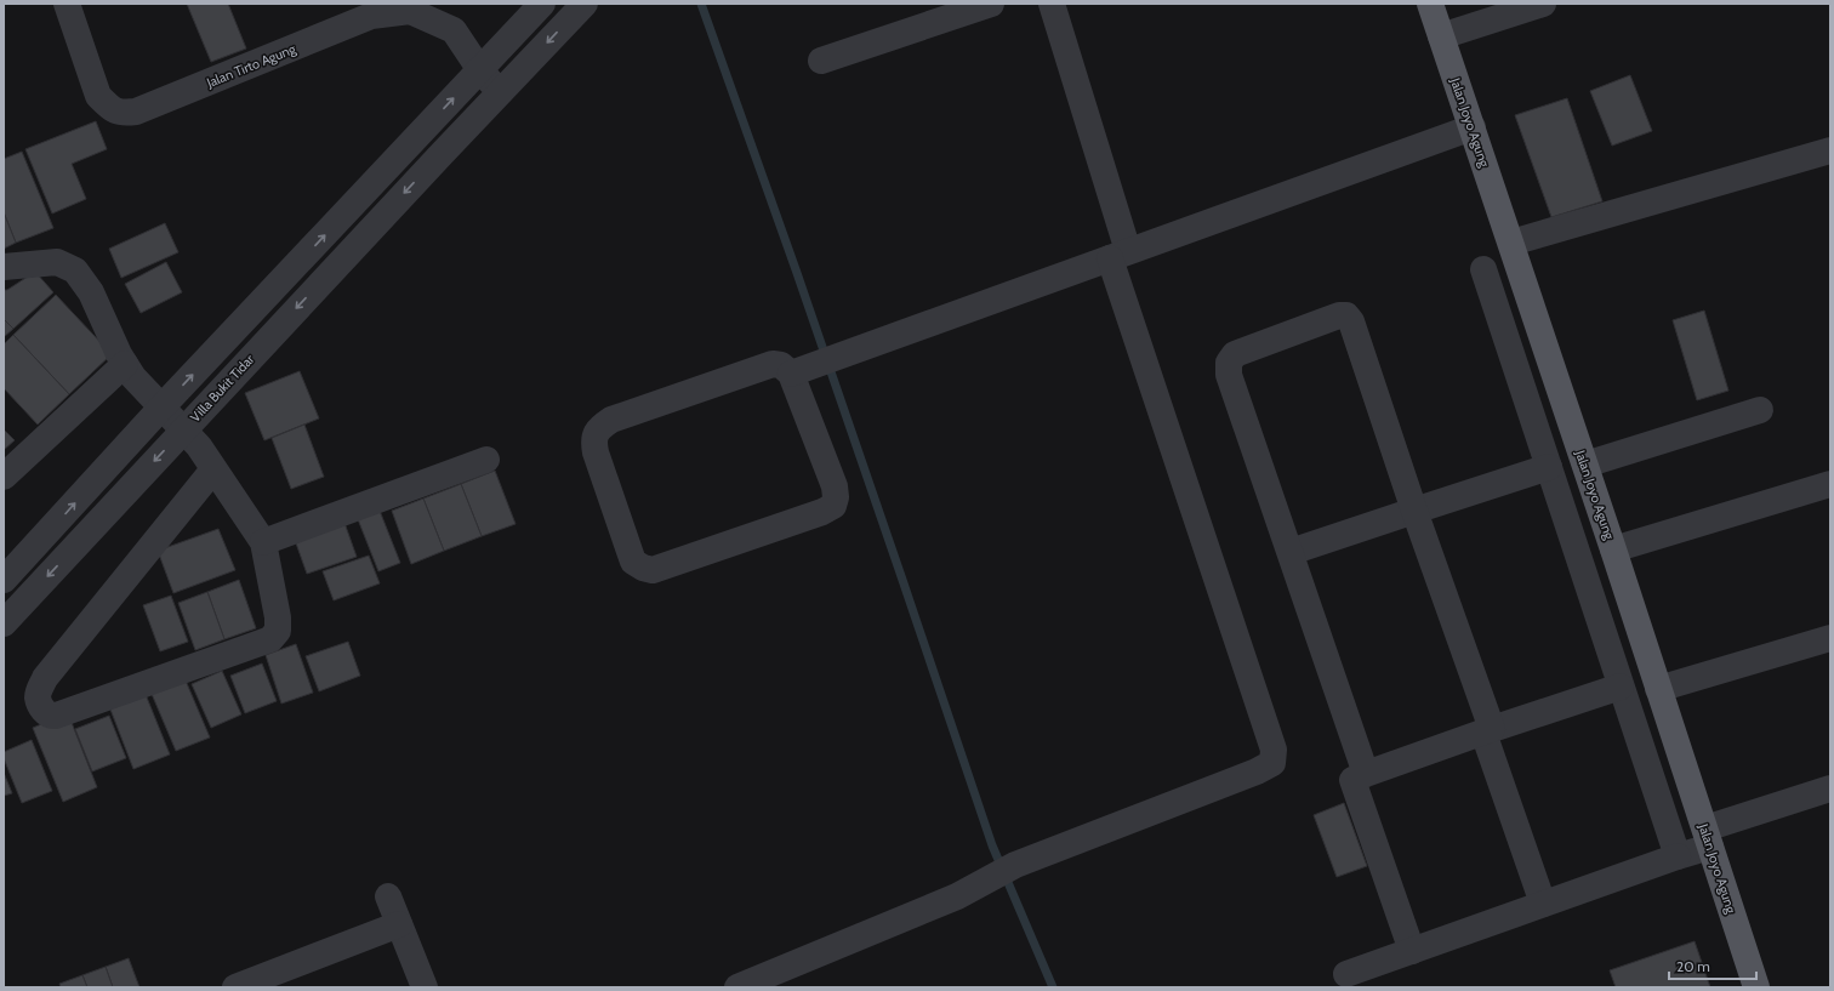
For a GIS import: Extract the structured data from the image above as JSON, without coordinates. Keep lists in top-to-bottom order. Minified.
{"streets":{"main road":["Jalan Joyo Agung"],"street":["Jalan Tirto Agung","Villa Bukit Tidar"]},"crossings":[["Jalan Tirto Agung","Villa Bukit Tidar"]],"scale_bar":"20 m"}
